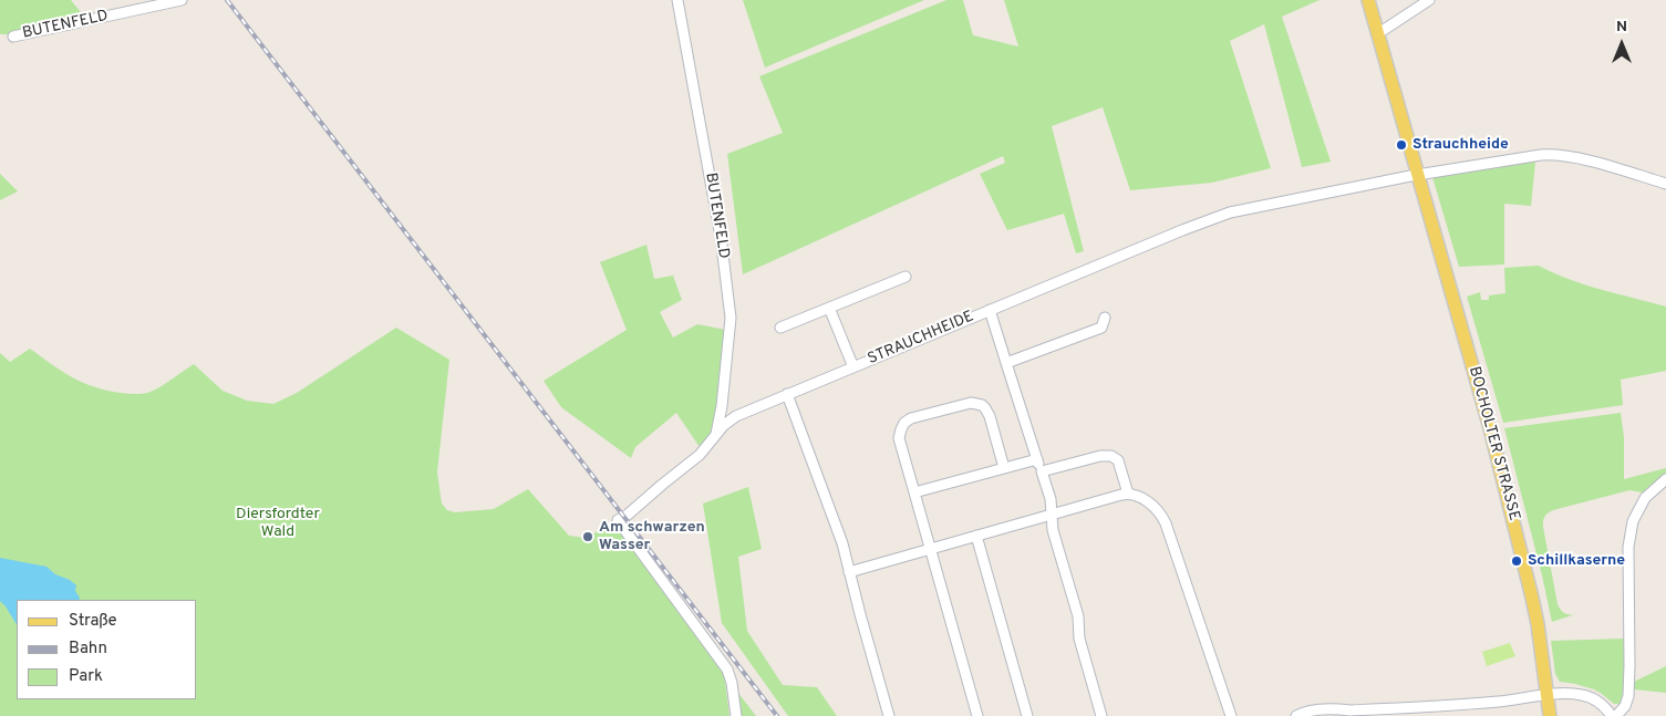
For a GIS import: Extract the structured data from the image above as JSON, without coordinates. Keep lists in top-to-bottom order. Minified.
{"streets":{"main road":["BOCHOLTER STRASSE"],"street":["BUTENFELD","STRAUCHHEIDE"]},"crossings":[["BUTENFELD","STRAUCHHEIDE"],["STRAUCHHEIDE","BOCHOLTER STRASSE"]],"parks":["Diersfordter Wald"],"places":["Strauchheide","Am schwarzen Wasser","Schillkaserne"],"legend":["Straße","Bahn","Park"],"north":"top"}
